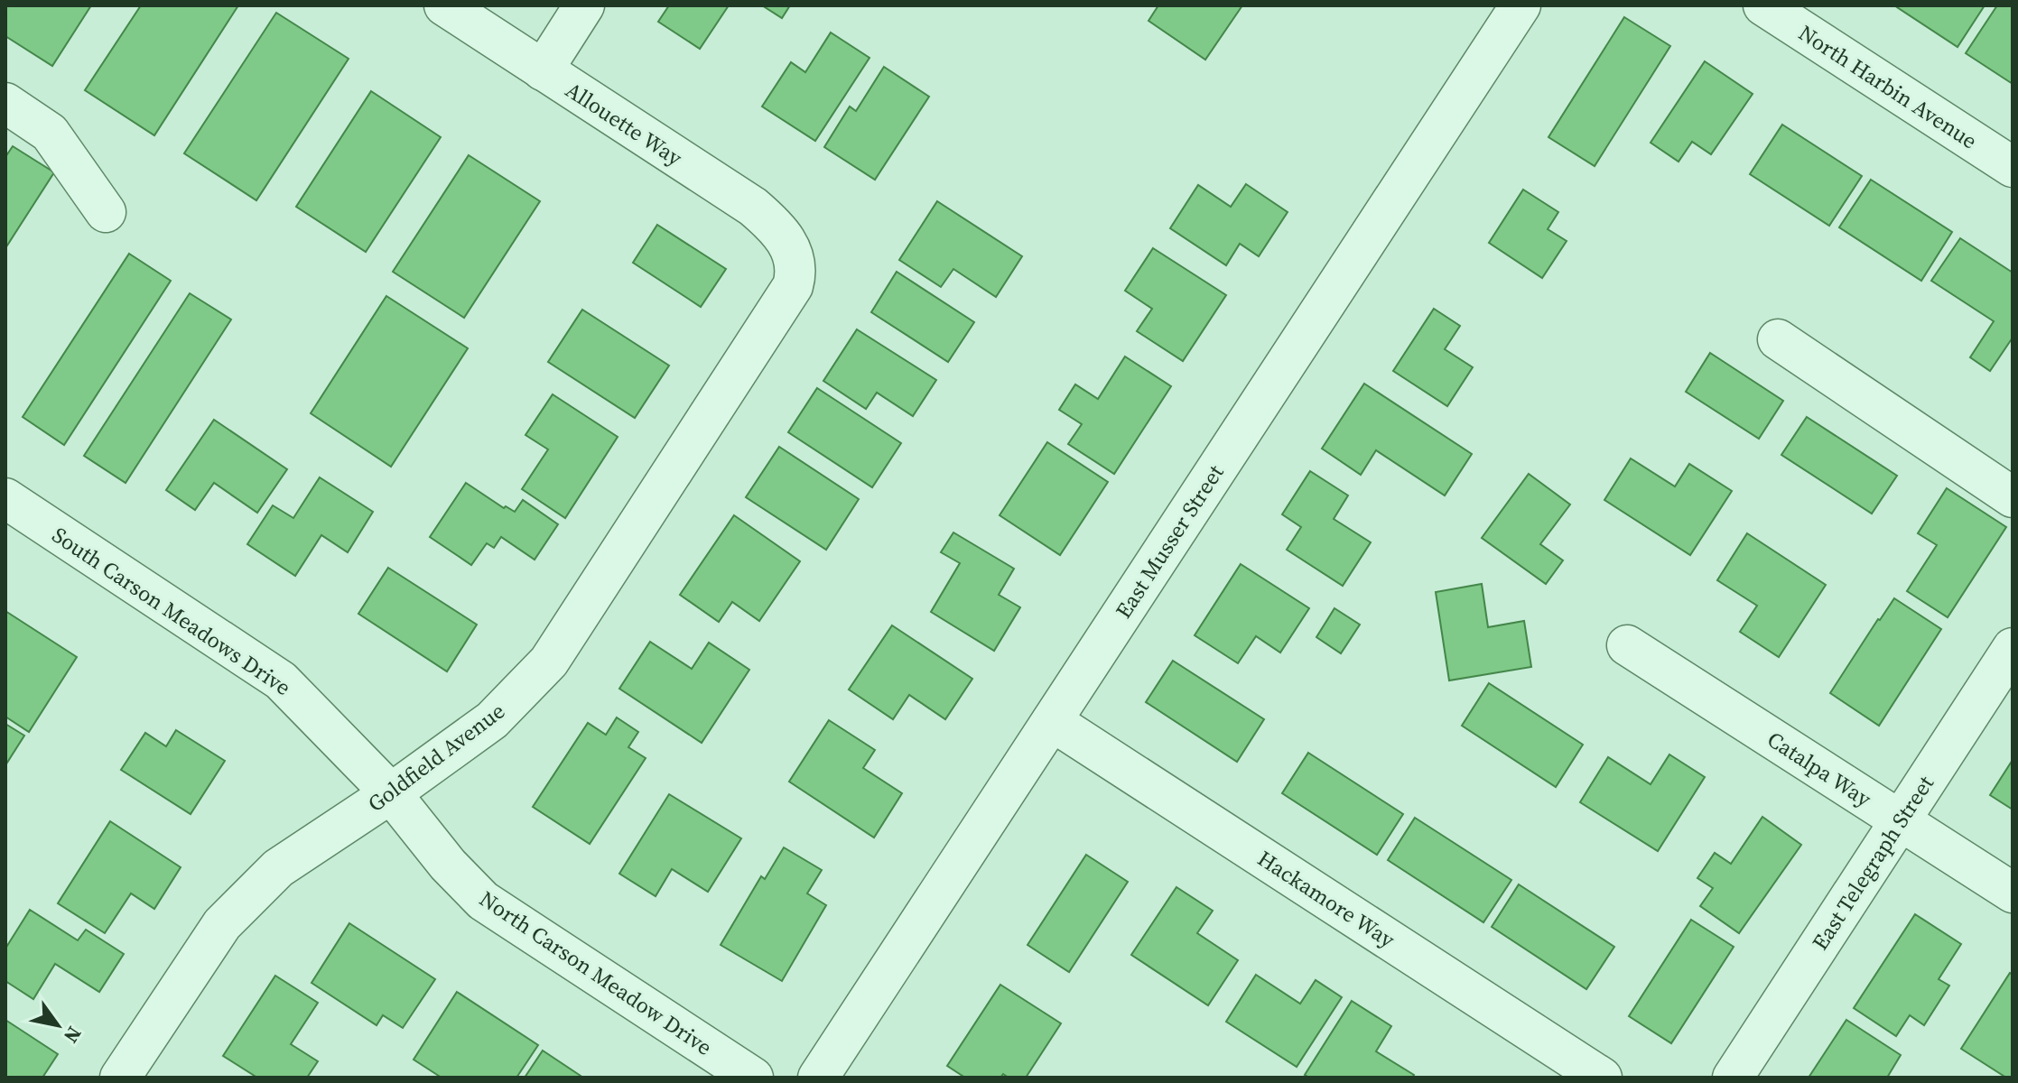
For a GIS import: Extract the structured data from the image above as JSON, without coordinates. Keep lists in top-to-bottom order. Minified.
{"streets":{"street":["North Harbin Avenue","Allouette Way","East Musser Street","South Carson Meadows Drive","Goldfield Avenue","Catalpa Way","East Telegraph Street","Hackamore Way","North Carson Meadow Drive"]},"crossings":[["Allouette Way","Goldfield Avenue"],["East Musser Street","Hackamore Way"],["South Carson Meadows Drive","Goldfield Avenue"],["South Carson Meadows Drive","North Carson Meadow Drive"],["Goldfield Avenue","North Carson Meadow Drive"],["Catalpa Way","East Telegraph Street"]],"north":"bottom right"}
